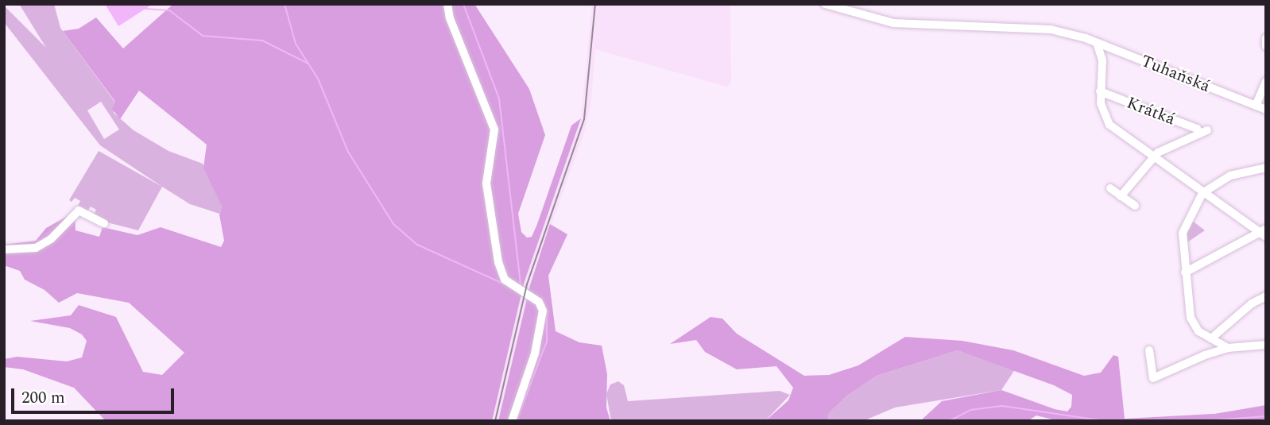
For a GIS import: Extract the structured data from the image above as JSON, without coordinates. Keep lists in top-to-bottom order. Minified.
{"streets":{"street":["Tuhaňská","Krátká"]},"scale_bar":"200 m"}
